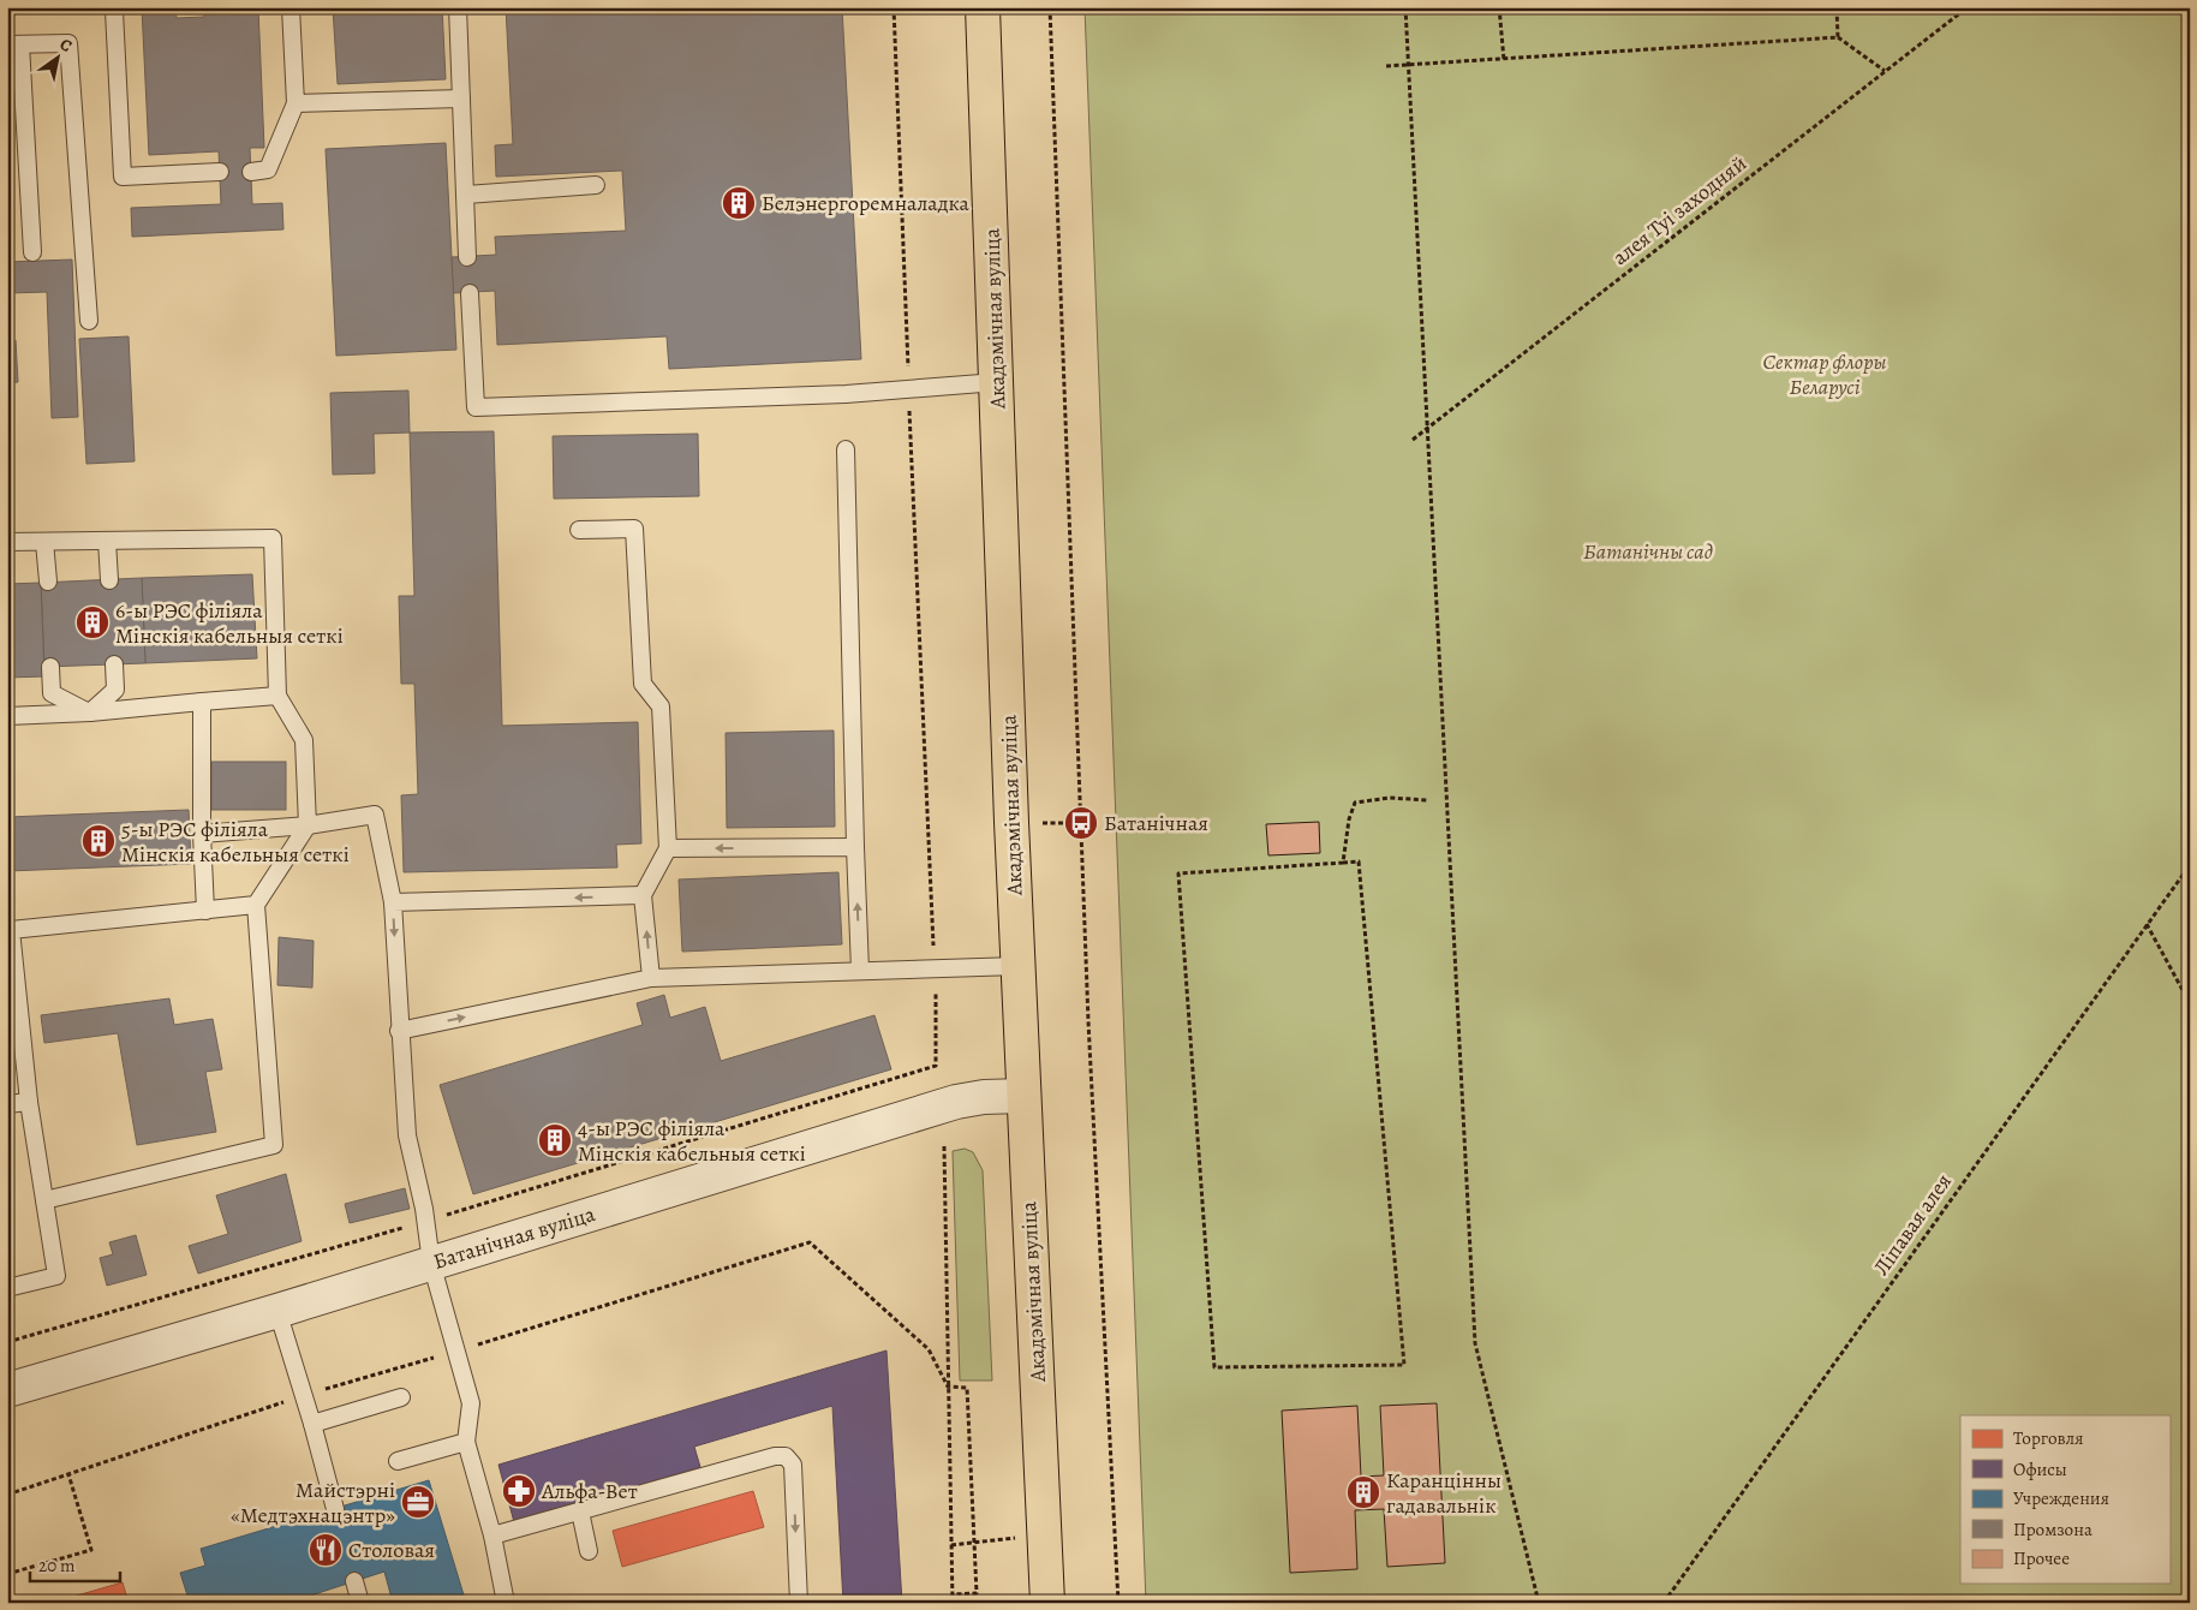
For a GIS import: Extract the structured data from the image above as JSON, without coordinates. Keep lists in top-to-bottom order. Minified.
{"streets":{"main road":["Акадэмічная вуліца"],"street":["Батанічная вуліца"],"path":["алея Туі заходняй","Ліпавая алея"]},"crossings":[["Акадэмічная вуліца","Батанічная вуліца"]],"parks":["Сектар флоры Беларусі","Батанічны сад"],"places":{"building":["Белэнергоремналадка","6-ы РЭС філіяла Мінскія кабельныя сеткі","5-ы РЭС філіяла Мінскія кабельныя сеткі","4-ы РЭС філіяла Мінскія кабельныя сеткі","Каранцінны гадавальнік"],"bus stop":["Батанічная"],"pharmacy":["Альфа-Вет"],"office":["Майстэрні «Медтэхнацэнтр»"],"restaurant":["Столовая"]},"legend":["Торговля","Офисы","Учреждения","Промзона","Прочее"],"scale_bar":"20 m","north":"top right"}
